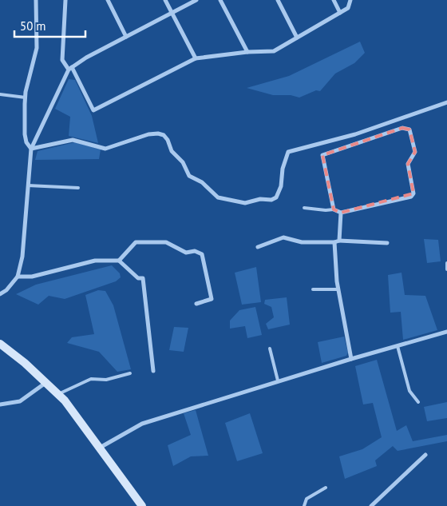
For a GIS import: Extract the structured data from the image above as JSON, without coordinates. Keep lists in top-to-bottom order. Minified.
{"scale_bar":"50 m"}
